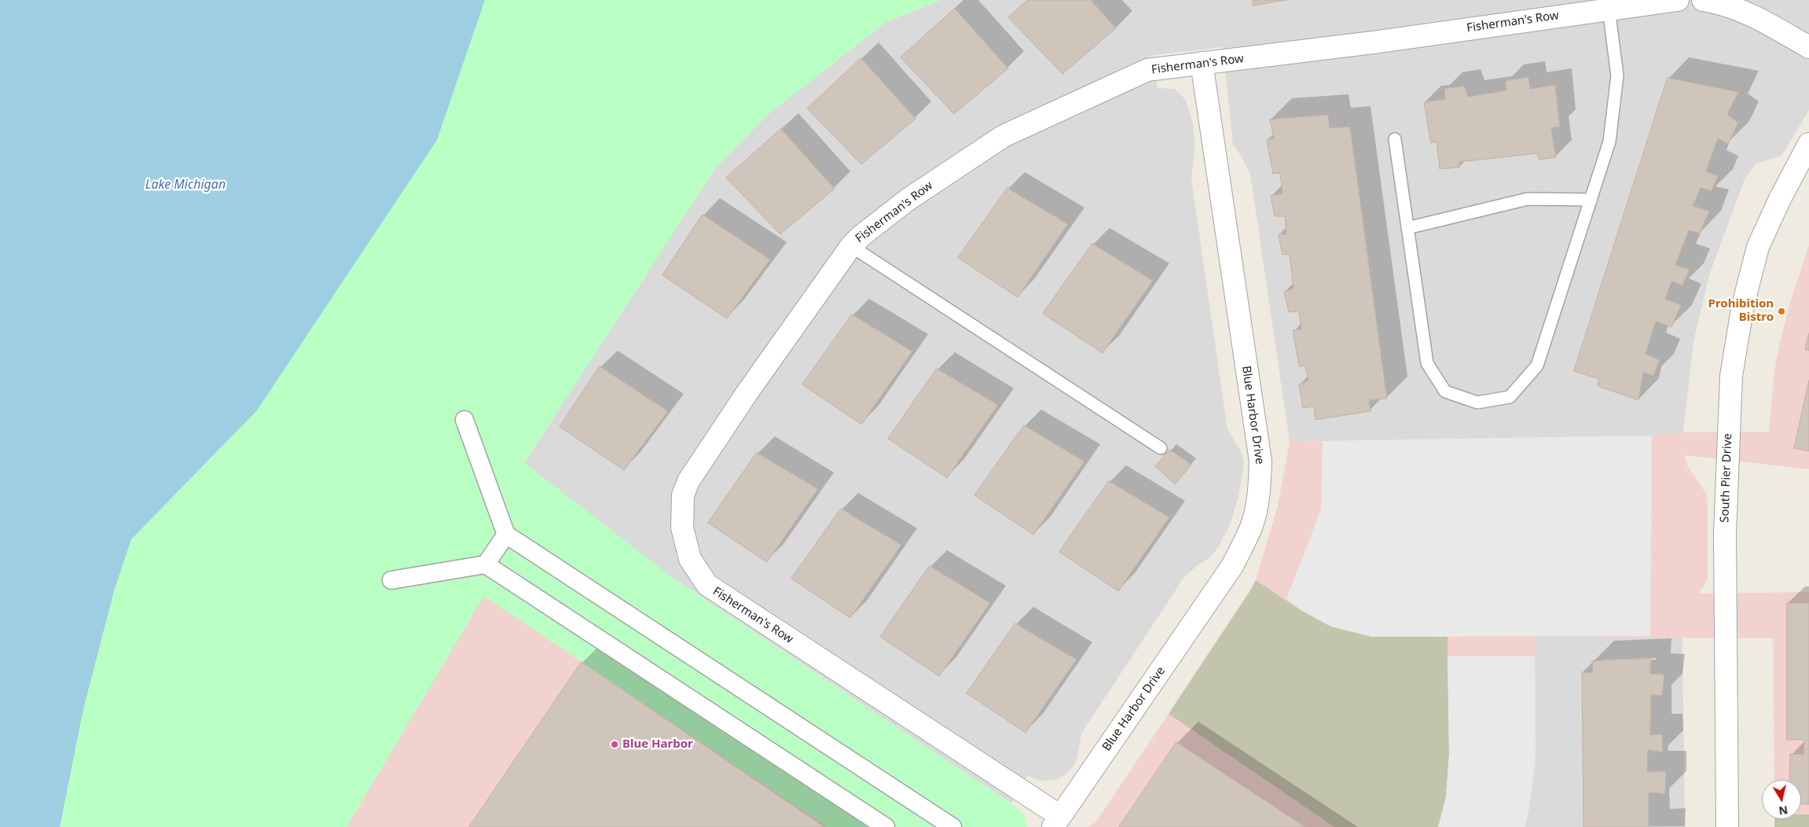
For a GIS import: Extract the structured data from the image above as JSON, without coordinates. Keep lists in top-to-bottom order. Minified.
{"streets":{"street":["Fisherman's Row","Blue Harbor Drive","South Pier Drive"]},"crossings":[["Fisherman's Row","Blue Harbor Drive"]],"water":["Lake Michigan"],"places":["Prohibition Bistro","Blue Harbor"],"north":"bottom"}
